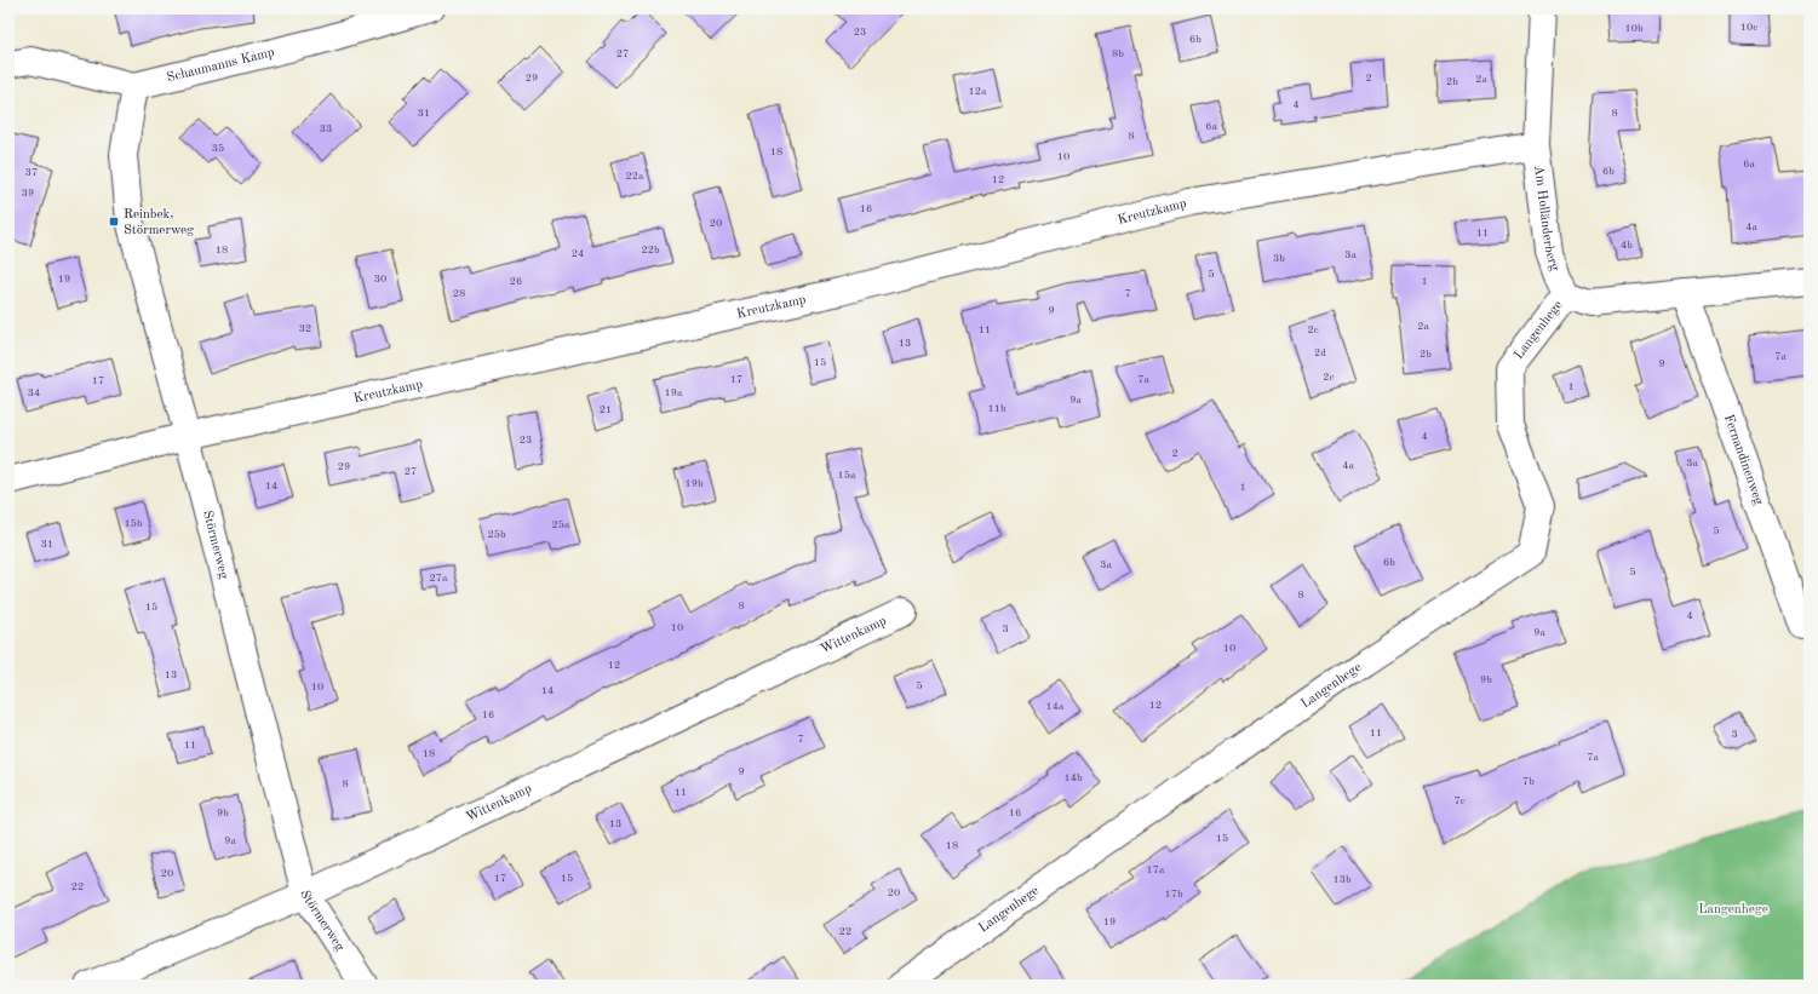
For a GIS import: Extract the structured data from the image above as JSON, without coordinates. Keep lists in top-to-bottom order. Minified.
{"streets":{"street":["Schaumanns Kamp","Kreutzkamp","Am Holländerberg","Langenhege","Fernandinenweg","Störmerweg","Wittenkamp"]},"crossings":[["Schaumanns Kamp","Störmerweg"],["Kreutzkamp","Am Holländerberg"],["Kreutzkamp","Störmerweg"],["Am Holländerberg","Langenhege"],["Störmerweg","Wittenkamp"]],"parks":["Langenhege"],"places":{"transit":["Reinbek, Störmerweg"]},"house_numbers":["10c","10b","23","6b","27","8b","29","2","2a","2b","12a","4","31","8","6a","33","8","35","18","10","6a","6b","37","22a","12","39","16","20","4a","11","4b","18","22b","24","3a","3b","5","19","30","26","1","28","7","9","2a","32","11","2c","13","2d","2b","7a","15","9","2e","17","7a","17","1","34","19a","9a","11b","21","4","23","2","3a","4a","29","27","15a","19b","14","1","15b","25a","5","25b","31","6b","3a","5","27a","8","8","15","4","10","3","9a","10","12","13","9b","5","10","14","12","14a","16","11","3","7","11","18","7a","9","14b","7b","8","11","7c","9b","16","13","15","9a","18","17a","20","17","15","13b","22","20","17b","19","22"]}
